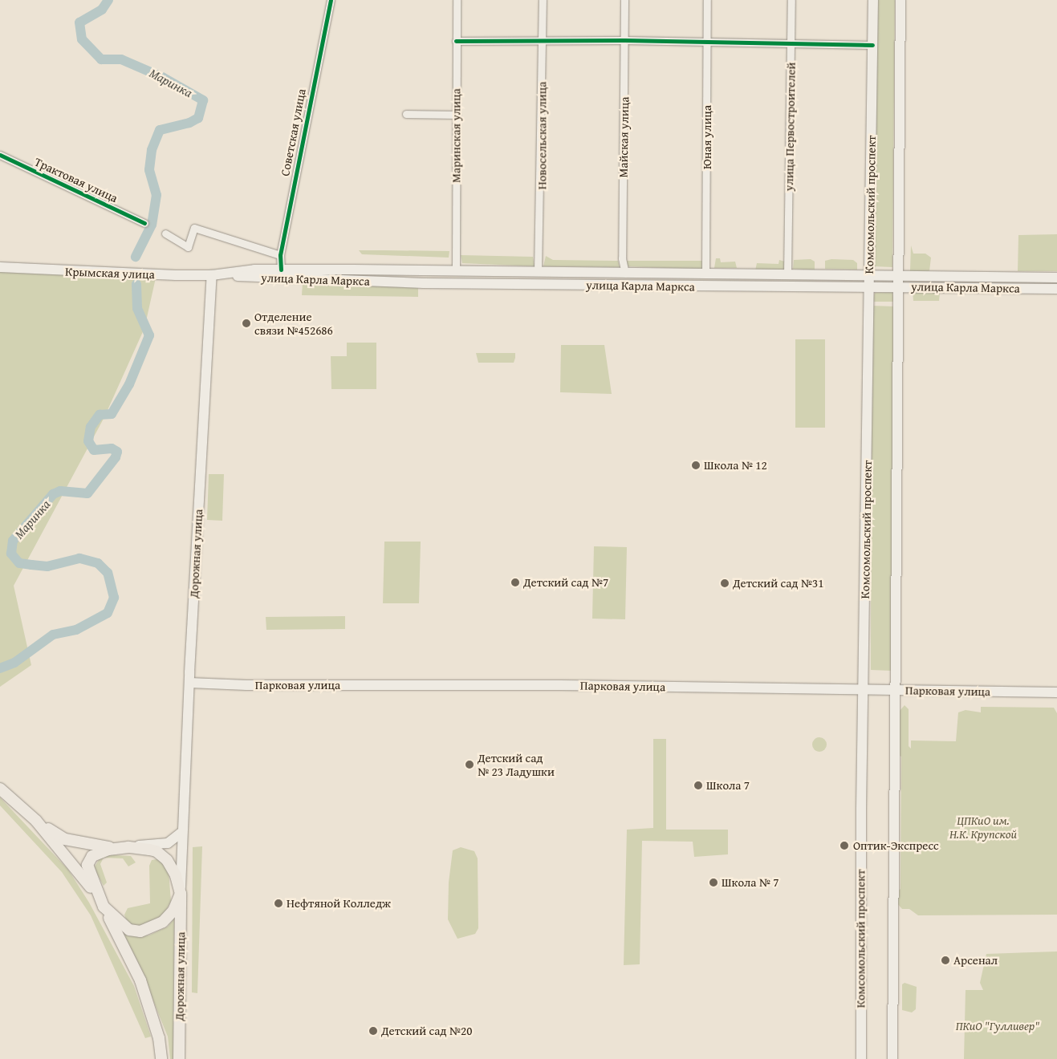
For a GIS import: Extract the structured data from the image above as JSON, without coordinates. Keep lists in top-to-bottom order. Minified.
{"streets":{"main road":["Комсомольский проспект","Крымская улица","улица Карла Маркса","Дорожная улица","Парковая улица"],"street":["улица Первостроителей","Советская улица","Маринская улица","Новосельская улица","Майская улица","Юная улица","Трактовая улица"]},"crossings":[["улица Первостроителей","улица Карла Маркса"],["Советская улица","улица Карла Маркса"],["Маринская улица","улица Карла Маркса"],["Новосельская улица","улица Карла Маркса"],["Майская улица","улица Карла Маркса"],["Юная улица","улица Карла Маркса"],["Комсомольский проспект","улица Карла Маркса"],["Комсомольский проспект","Парковая улица"],["Крымская улица","улица Карла Маркса"],["Крымская улица","Дорожная улица"],["улица Карла Маркса","Дорожная улица"],["Дорожная улица","Парковая улица"]],"water":["Маринка"],"parks":["ЦПКиО им. Н.К. Крупской","ПКиО \"Гулливер\""],"places":["Отделение связи №452686","Школа № 12","Детский сад №7","Детский сад №31","Детский сад № 23 Ладушки","Школа 7","Оптик-Экспресс","Школа № 7","Нефтяной Колледж","Арсенал","Детский сад №20"]}
